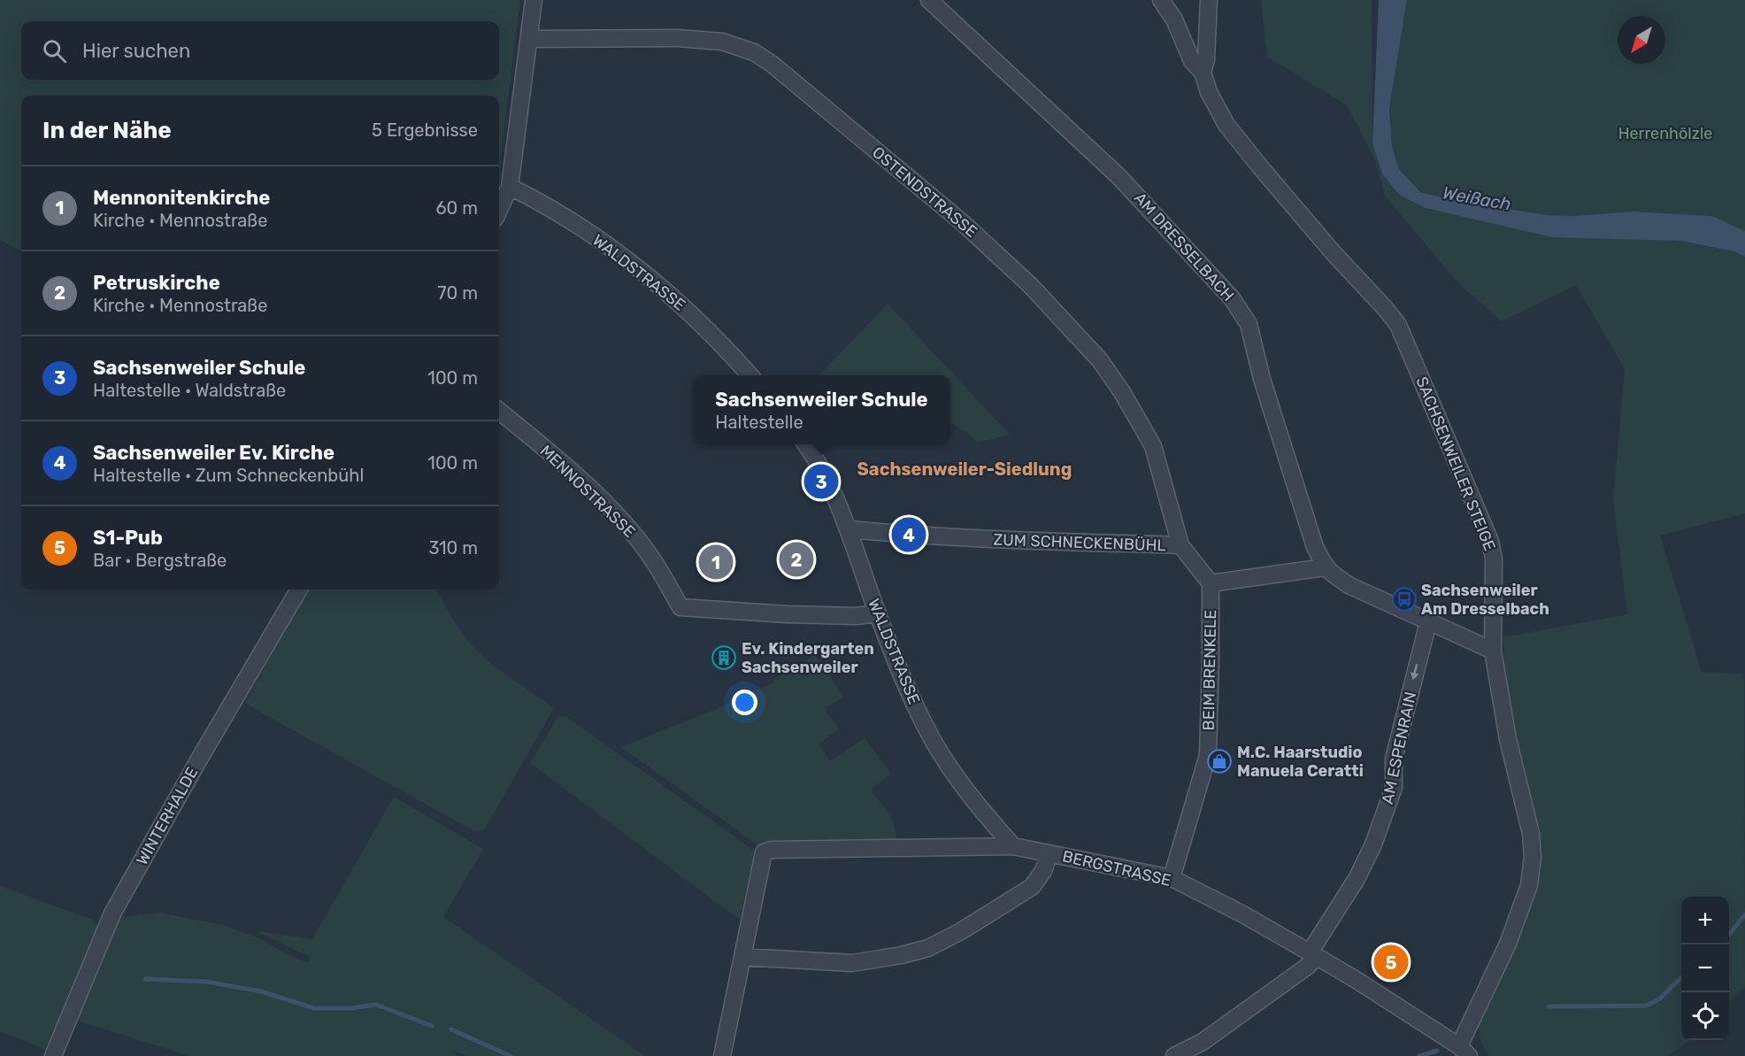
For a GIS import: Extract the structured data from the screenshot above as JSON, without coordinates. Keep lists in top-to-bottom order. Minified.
{"streets":{"street":["OSTENDSTRASSE","AM DRESSELBACH","WALDSTRASSE","SACHSENWEILER STEIGE","MENNOSTRASSE","ZUM SCHNECKENBÜHL","BEIM BRENKELE","AM ESPENRAIN","WINTERHALDE","BERGSTRASSE"]},"crossings":[["OSTENDSTRASSE","ZUM SCHNECKENBÜHL"],["WALDSTRASSE","MENNOSTRASSE"],["WALDSTRASSE","ZUM SCHNECKENBÜHL"],["WALDSTRASSE","BERGSTRASSE"],["SACHSENWEILER STEIGE","BERGSTRASSE"],["ZUM SCHNECKENBÜHL","BEIM BRENKELE"],["BEIM BRENKELE","BERGSTRASSE"],["AM ESPENRAIN","BERGSTRASSE"]],"one_way":["AM ESPENRAIN"],"districts":["Sachsenweiler-Siedlung"],"water":["Weißach"],"parks":["Herrenhölzle"],"places":{"bus stop":["Sachsenweiler Am Dresselbach"],"building":["Ev. Kindergarten Sachsenweiler"],"shop":["M.C. Haarstudio Manuela Ceratti"]},"north":"bottom left","page":{"search":"Hier suchen","heading":["In der Nähe","5 Ergebnisse"],"list":[{"mark":"1","name":"Mennonitenkirche","note":"Kirche · Mennostraße","value":"60 m"},{"mark":"2","name":"Petruskirche","note":"Kirche · Mennostraße","value":"70 m"},{"mark":"3","name":"Sachsenweiler Schule","note":"Haltestelle · Waldstraße","value":"100 m"},{"mark":"4","name":"Sachsenweiler Ev. Kirche","note":"Haltestelle · Zum Schneckenbühl","value":"100 m"},{"mark":"5","name":"S1-Pub","note":"Bar · Bergstraße","value":"310 m"}],"popup":["Sachsenweiler Schule","Haltestelle"],"pins":["3","4","2","1","5"],"map_buttons":["+","−"]}}
